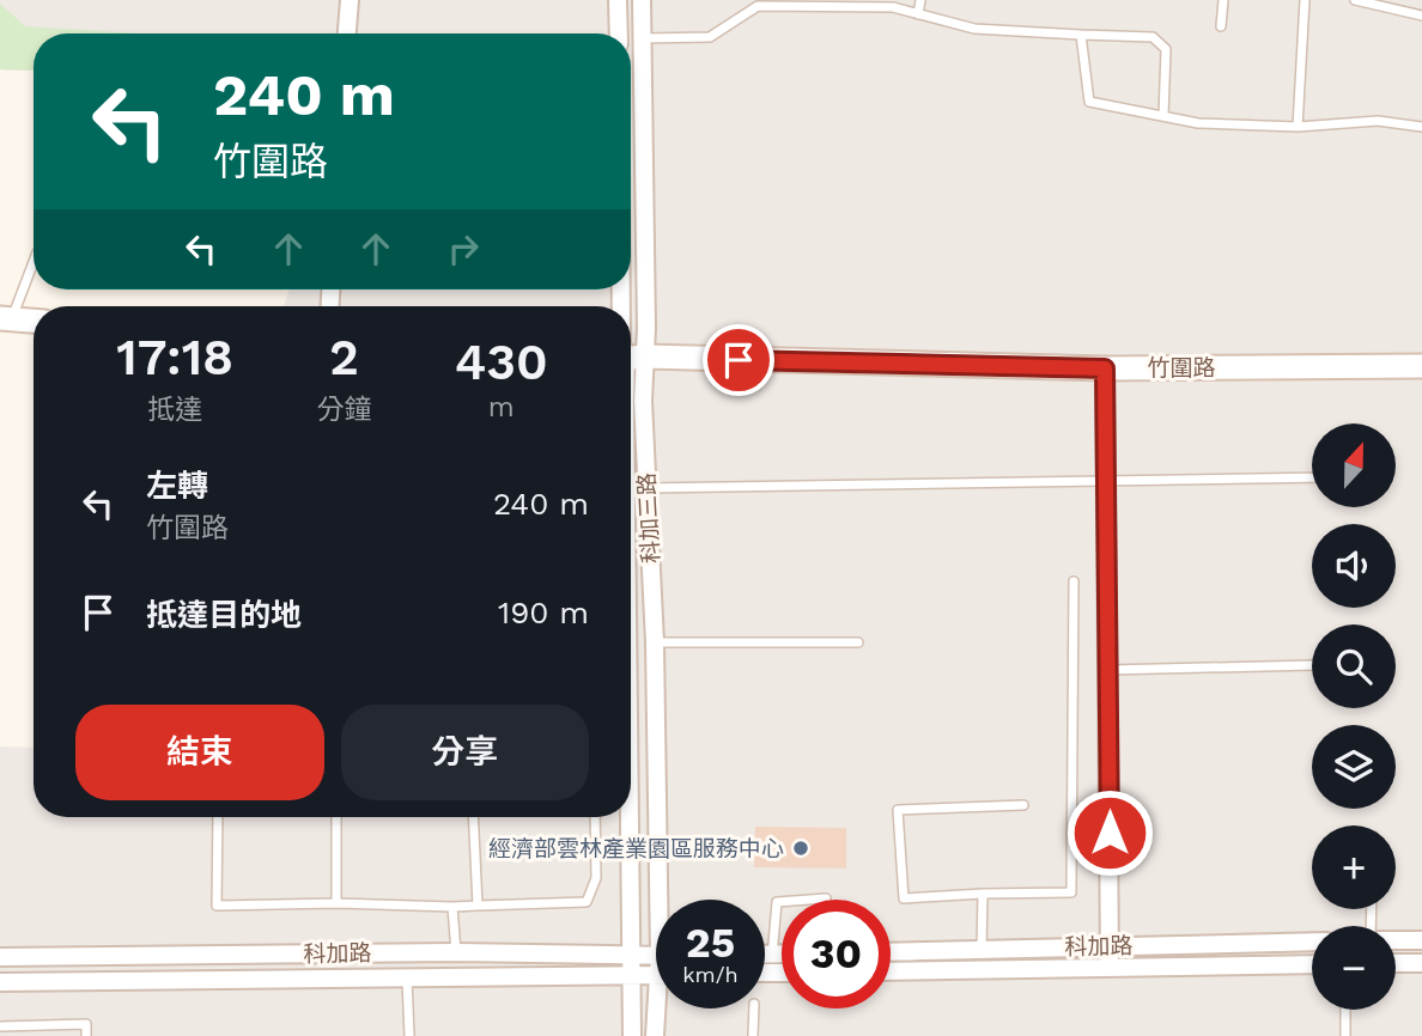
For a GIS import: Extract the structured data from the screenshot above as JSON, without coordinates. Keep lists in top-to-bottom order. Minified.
{"streets":{"street":["竹圍路","科加三路","科加路"]},"crossings":[["竹圍路","科加三路"],["科加三路","科加路"]],"places":["經濟部雲林產業園區服務中心"],"north":"top","page":{"turn":["240 m","竹圍路"],"eta":["17:18","抵達","2","分鐘","430","m"],"map_buttons":["+","−"],"list":[{"name":"左轉","note":"竹圍路","value":"240 m"},{"name":"抵達目的地","value":"190 m"}],"buttons":["結束","分享"],"speed":"25 km/h","limit":"30"}}
